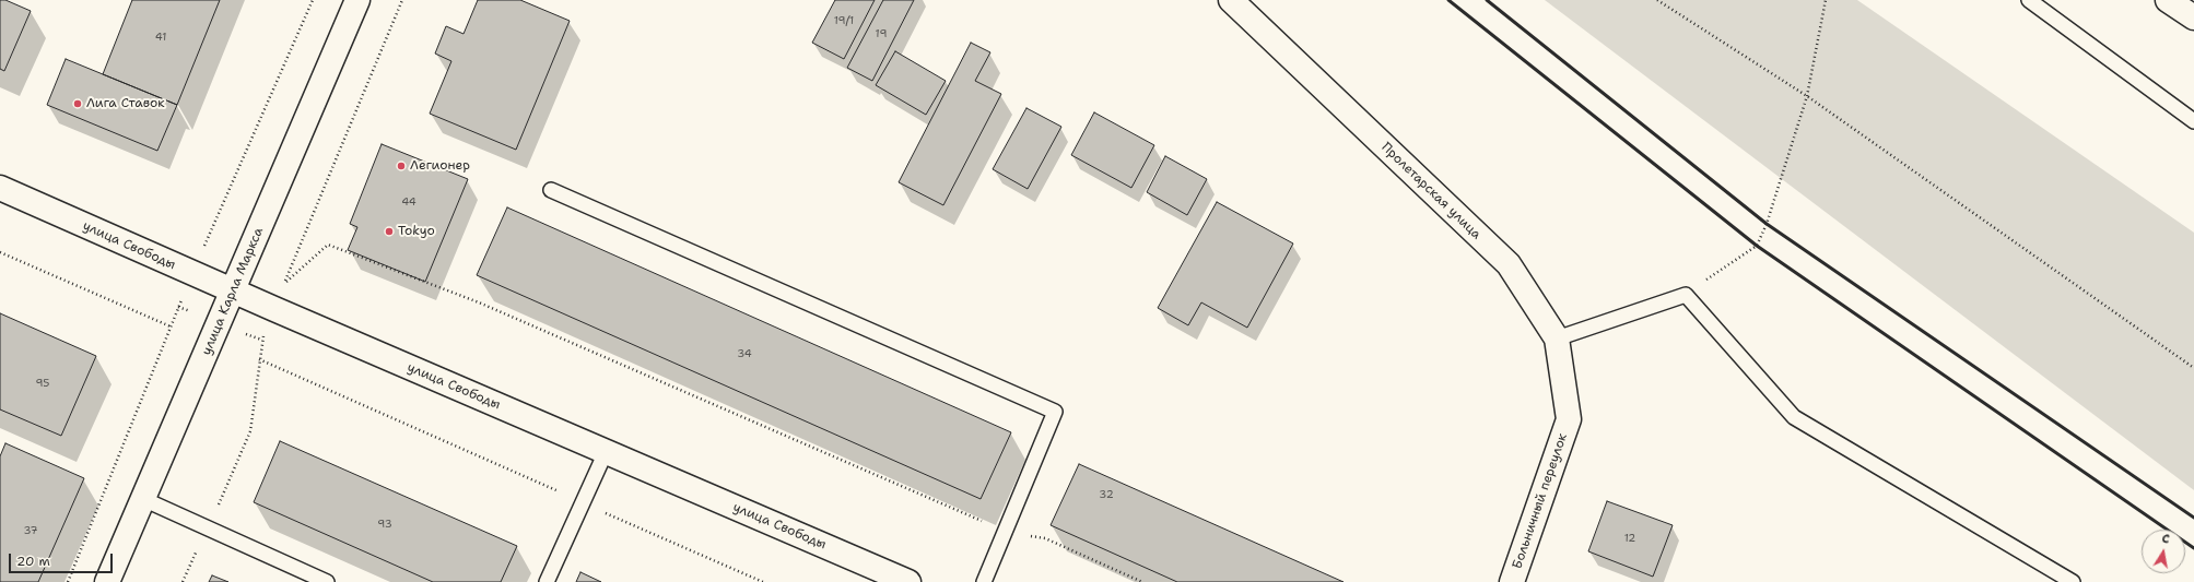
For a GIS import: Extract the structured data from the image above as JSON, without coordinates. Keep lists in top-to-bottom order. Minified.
{"streets":{"street":["Пролетарская улица","улица Свободы","улица Карла Маркса","Больничный переулок"]},"crossings":[["Пролетарская улица","Больничный переулок"],["улица Свободы","улица Карла Маркса"]],"places":["Лига Ставок","Легионер","Tokyo"],"house_numbers":["19/1","19","41","44","34","95","32","93","37","12"],"scale_bar":"20 m","north":"top"}
